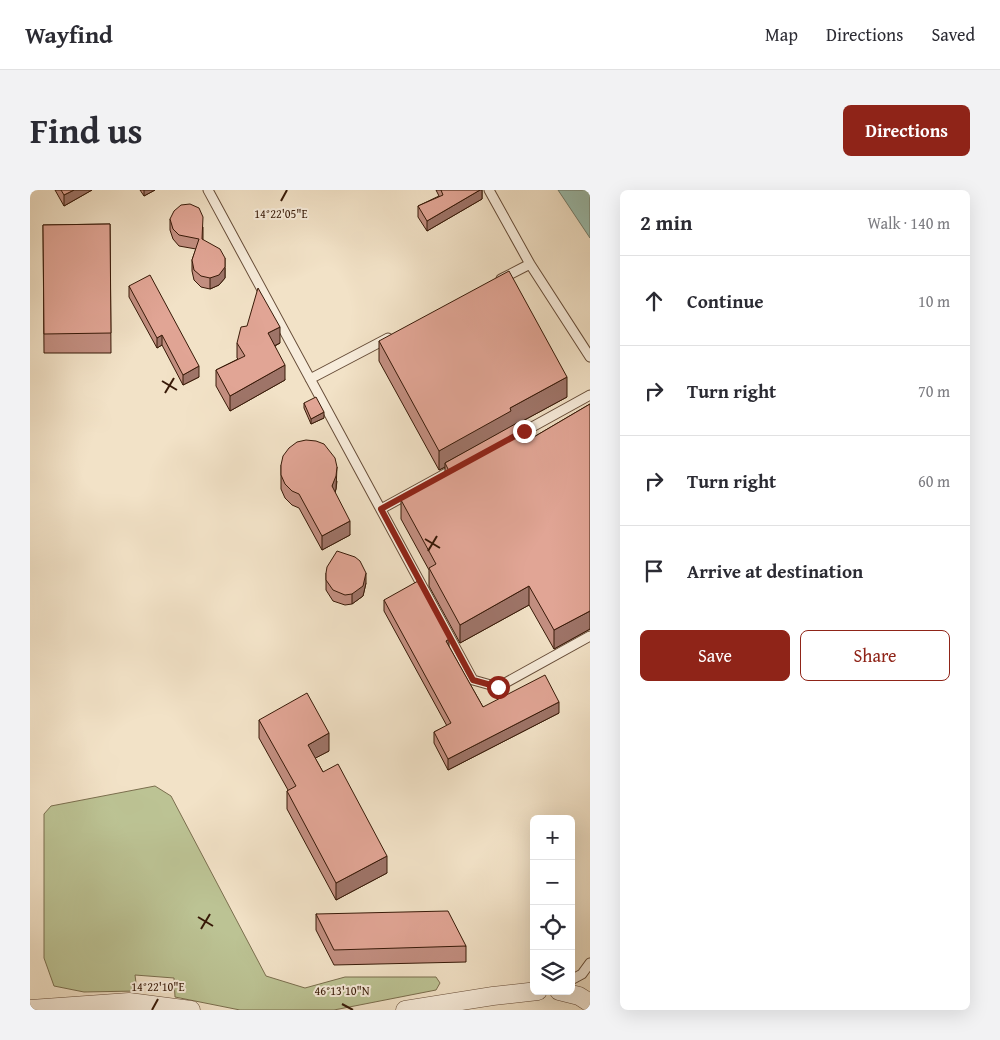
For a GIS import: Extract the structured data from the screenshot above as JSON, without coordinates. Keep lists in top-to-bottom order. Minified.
{"page":{"header":"Wayfind","nav":["Map","Directions","Saved"],"title":"Find us","buttons":["Directions",["Save","Share"]],"heading":["2 min","Walk · 140 m"],"list":[["Continue","10 m"],["Turn right","70 m"],["Turn right","60 m"],"Arrive at destination"],"map_buttons":["+","−"]},"coordinates":["14°22'05\"E","14°22'10\"E","46°13'10\"N"]}
